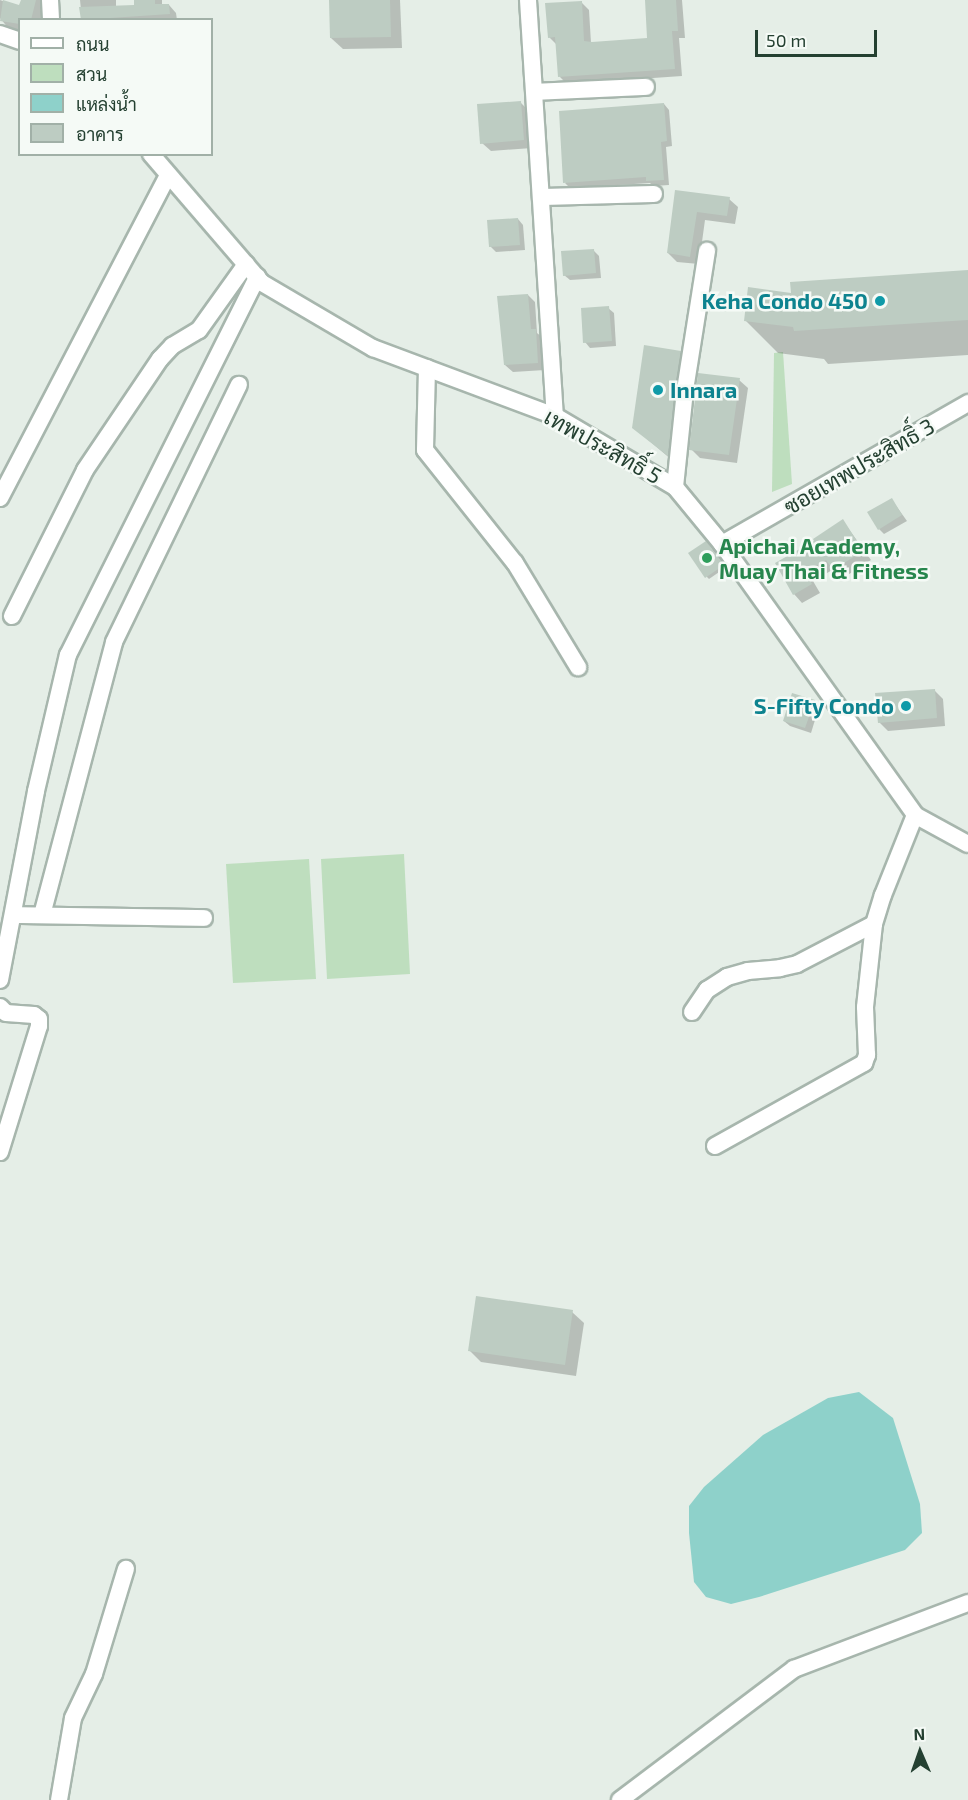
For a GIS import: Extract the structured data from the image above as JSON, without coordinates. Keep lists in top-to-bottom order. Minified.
{"streets":{"street":["เทพประสิทธิ์ 5","ซอยเทพประสิทธิ์ 3"]},"crossings":[["เทพประสิทธิ์ 5","ซอยเทพประสิทธิ์ 3"]],"places":["Keha Condo 450","Innara","Apichai Academy, Muay Thai & Fitness","S-Fifty Condo"],"legend":["ถนน","สวน","แหล่งน้ำ","อาคาร"],"scale_bar":"50 m","north":"top"}
